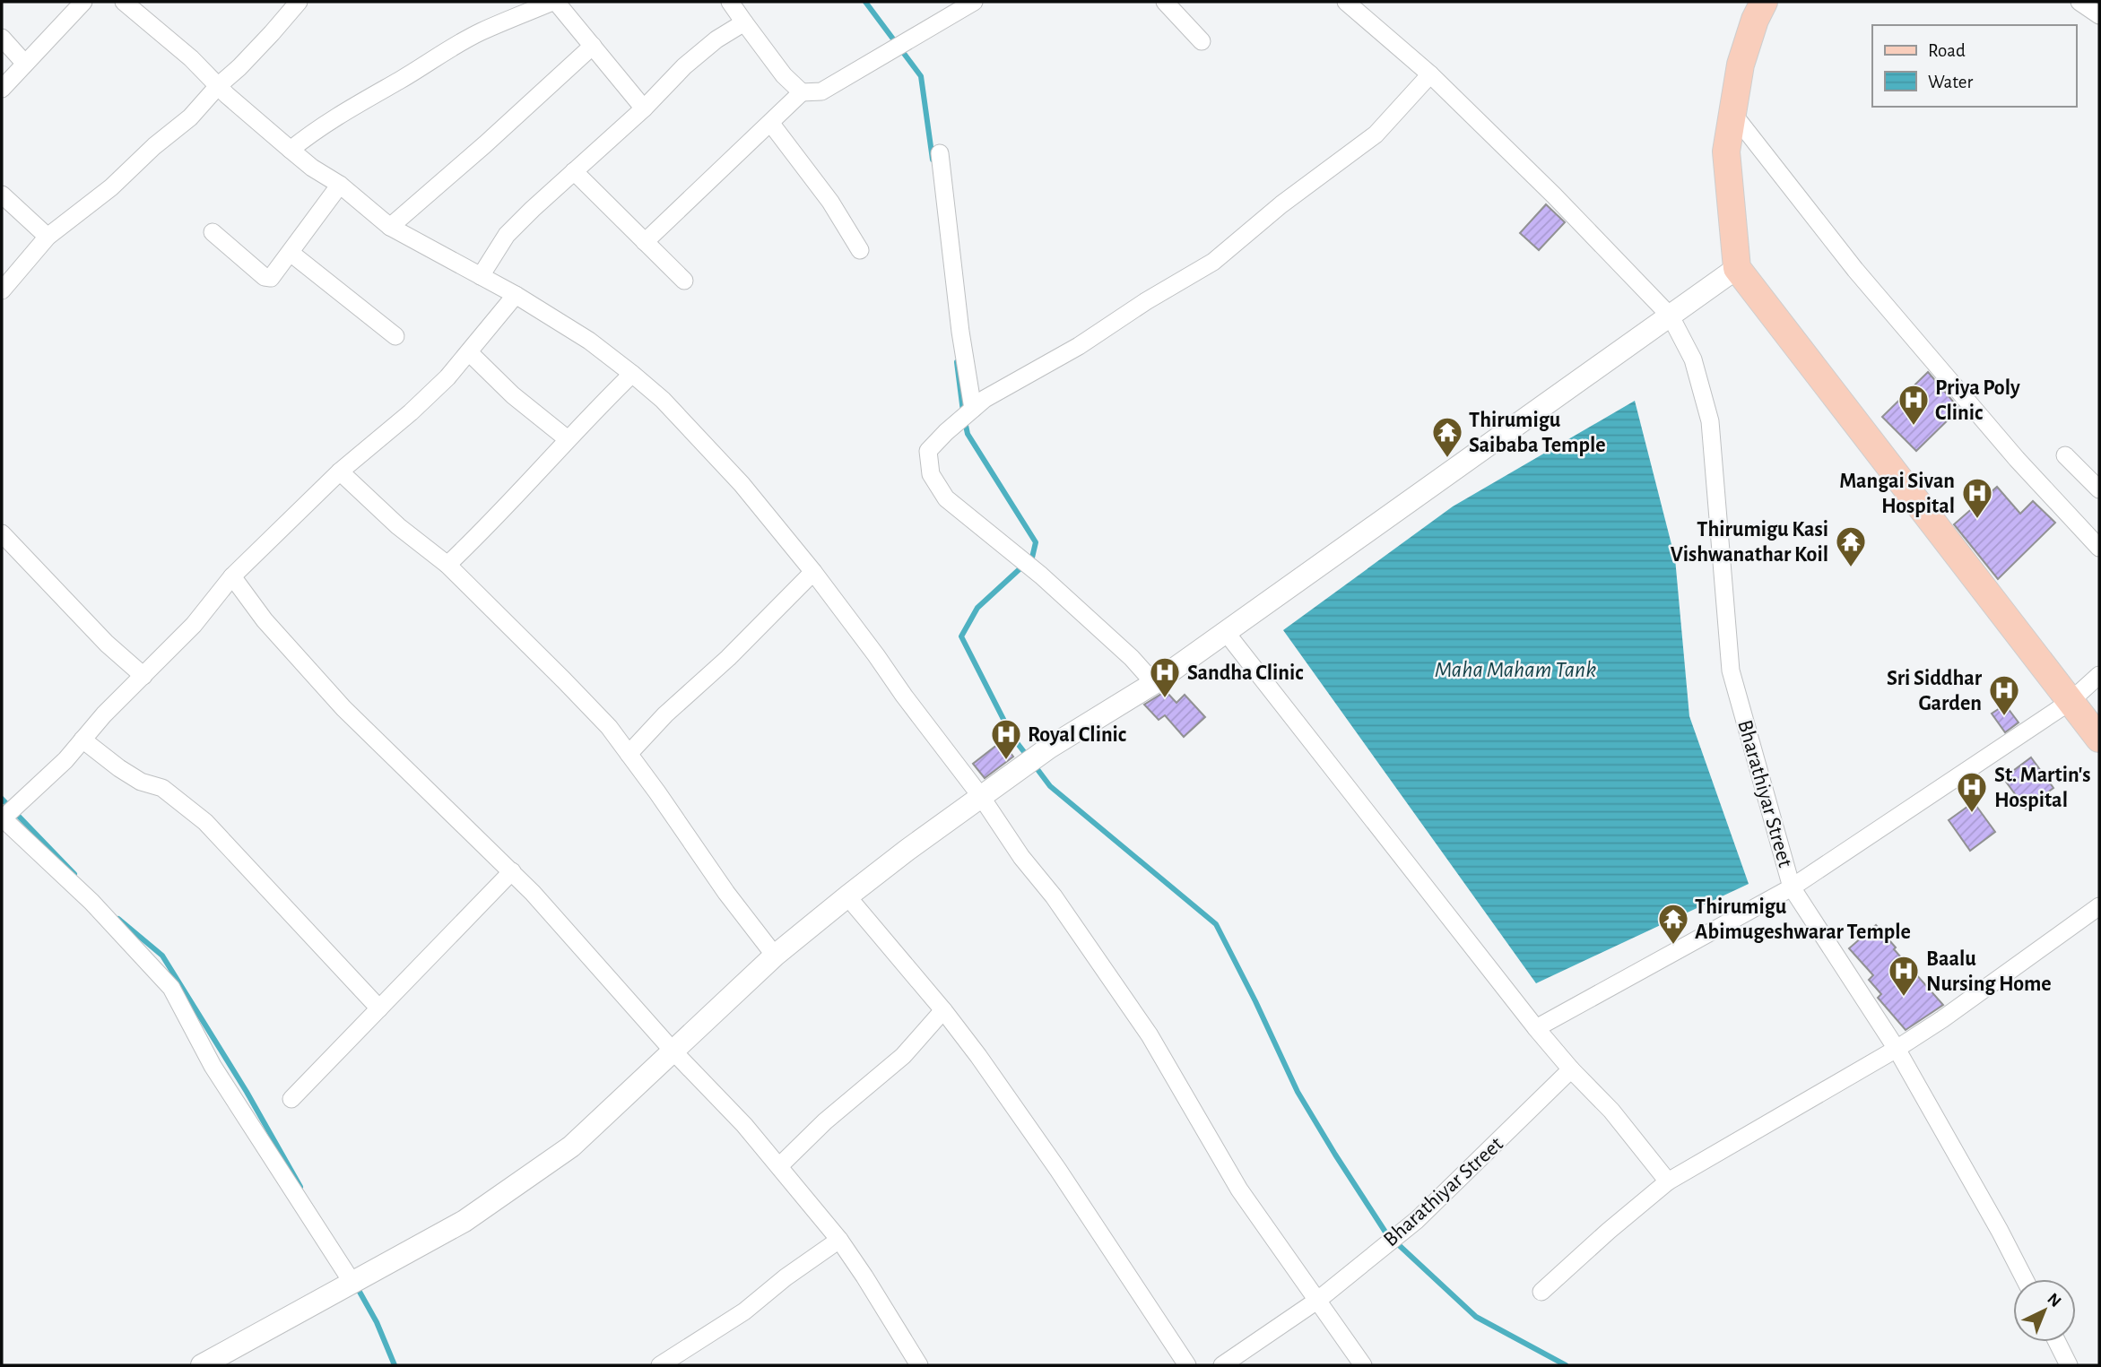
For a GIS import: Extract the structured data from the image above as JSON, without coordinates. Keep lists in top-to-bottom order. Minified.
{"streets":{"street":["Bharathiyar Street"]},"water":["Maha Maham Tank"],"places":{"hospital":["Priya Poly Clinic","Mangai Sivan Hospital","Sandha Clinic","Sri Siddhar Garden","Royal Clinic","St. Martin's Hospital","Baalu Nursing Home"],"temple":["Thirumigu Saibaba Temple","Thirumigu Kasi Vishwanathar Koil","Thirumigu Abimugeshwarar Temple"]},"legend":["Road","Water"],"north":"top right"}
